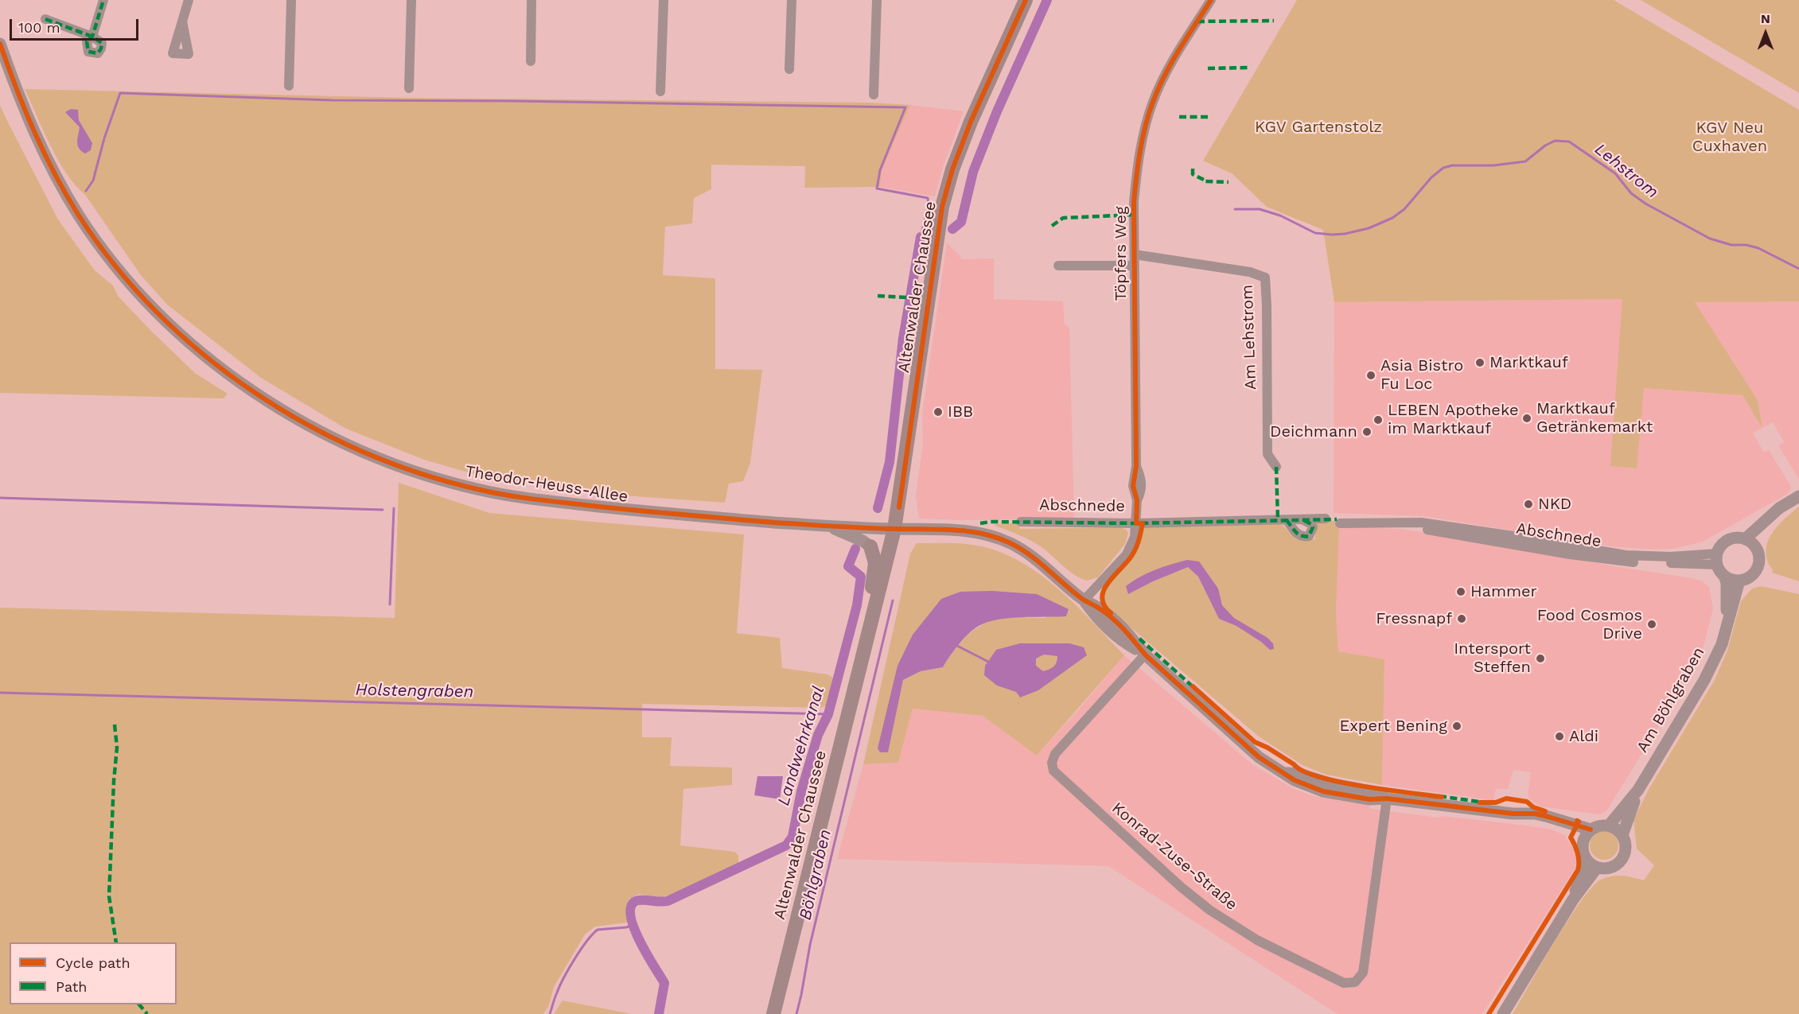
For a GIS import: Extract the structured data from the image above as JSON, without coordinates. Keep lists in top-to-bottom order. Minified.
{"streets":{"main road":["Altenwalder Chaussee"],"street":["Töpfers Weg","Am Lehstrom","Theodor-Heuss-Allee","Abschnede","Am Böhlgraben","Konrad-Zuse-Straße"]},"crossings":[["Töpfers Weg","Am Lehstrom"],["Töpfers Weg","Theodor-Heuss-Allee"],["Töpfers Weg","Abschnede"],["Altenwalder Chaussee","Theodor-Heuss-Allee"],["Theodor-Heuss-Allee","Konrad-Zuse-Straße"],["Abschnede","Am Böhlgraben"]],"water":["Lehstrom","Holstengraben","Landwehrkanal","Böhlgraben"],"parks":["KGV Gartenstolz","KGV Neu Cuxhaven"],"places":["Marktkauf","Asia Bistro Fu Loc","IBB","Marktkauf Getränkemarkt","LEBEN Apotheke im Marktkauf","Deichmann","NKD","Hammer","Fressnapf","Food Cosmos Drive","Intersport Steffen","Expert Bening","Aldi"],"legend":["Cycle path","Path"],"scale_bar":"100 m","north":"top"}
